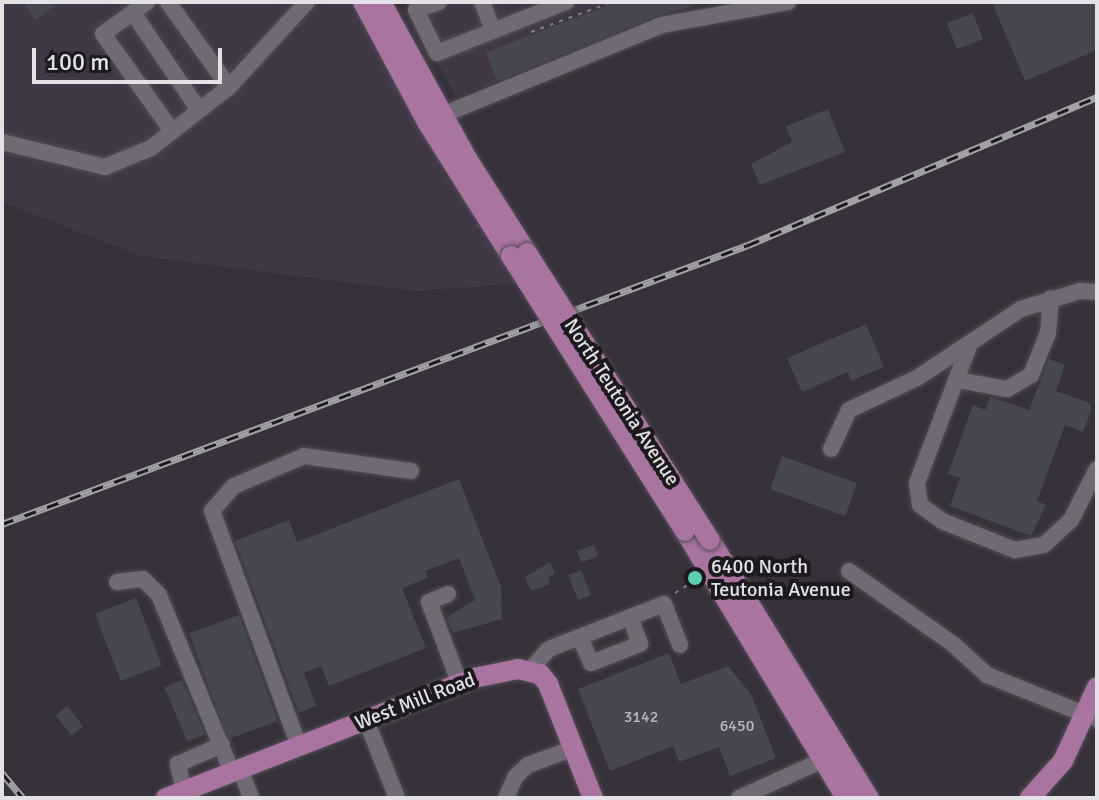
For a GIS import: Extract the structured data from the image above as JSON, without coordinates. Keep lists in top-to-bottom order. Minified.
{"streets":{"main road":["North Teutonia Avenue","West Mill Road"]},"places":["6400 North Teutonia Avenue"],"house_numbers":["3142","6450"],"scale_bar":"100 m"}
